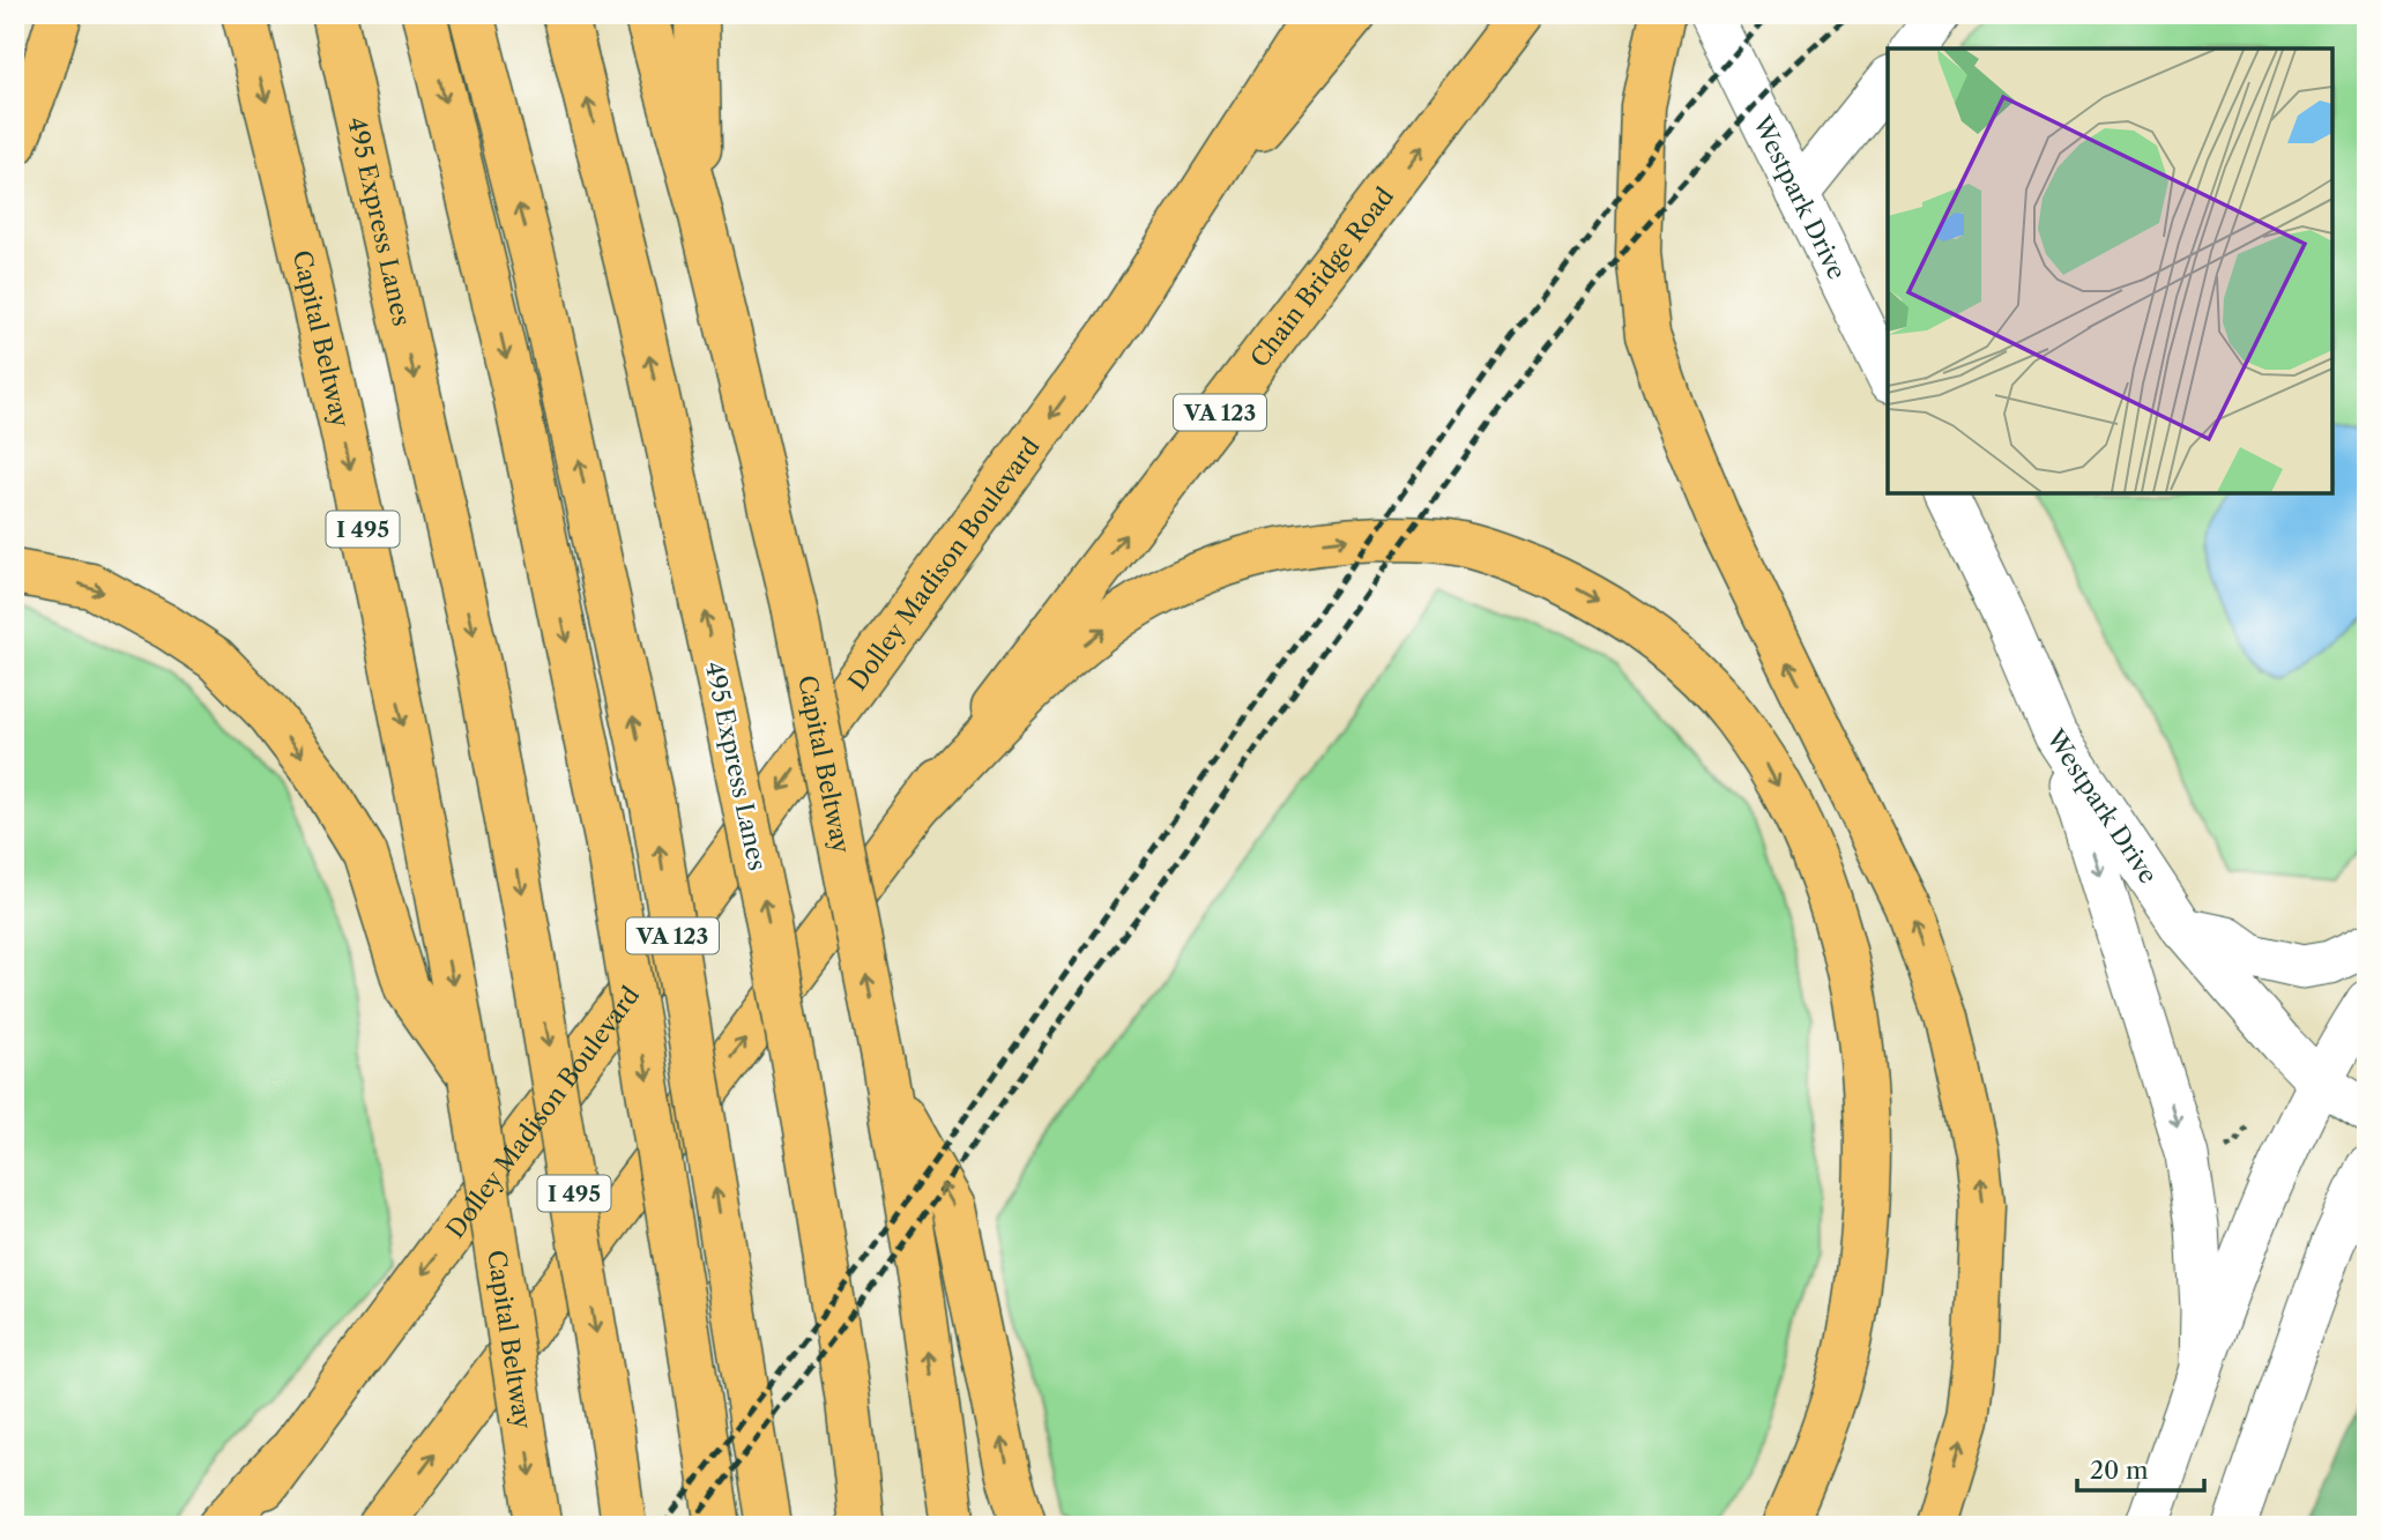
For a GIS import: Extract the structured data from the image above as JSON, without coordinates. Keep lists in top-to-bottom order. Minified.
{"streets":{"main road":["495 Express Lanes","Chain Bridge Road","Capital Beltway","VA 123","I 495","Dolley Madison Boulevard"],"street":["Westpark Drive"]},"crossings":[["Chain Bridge Road","VA 123"],["VA 123","Dolley Madison Boulevard"]],"scale_bar":"20 m"}
